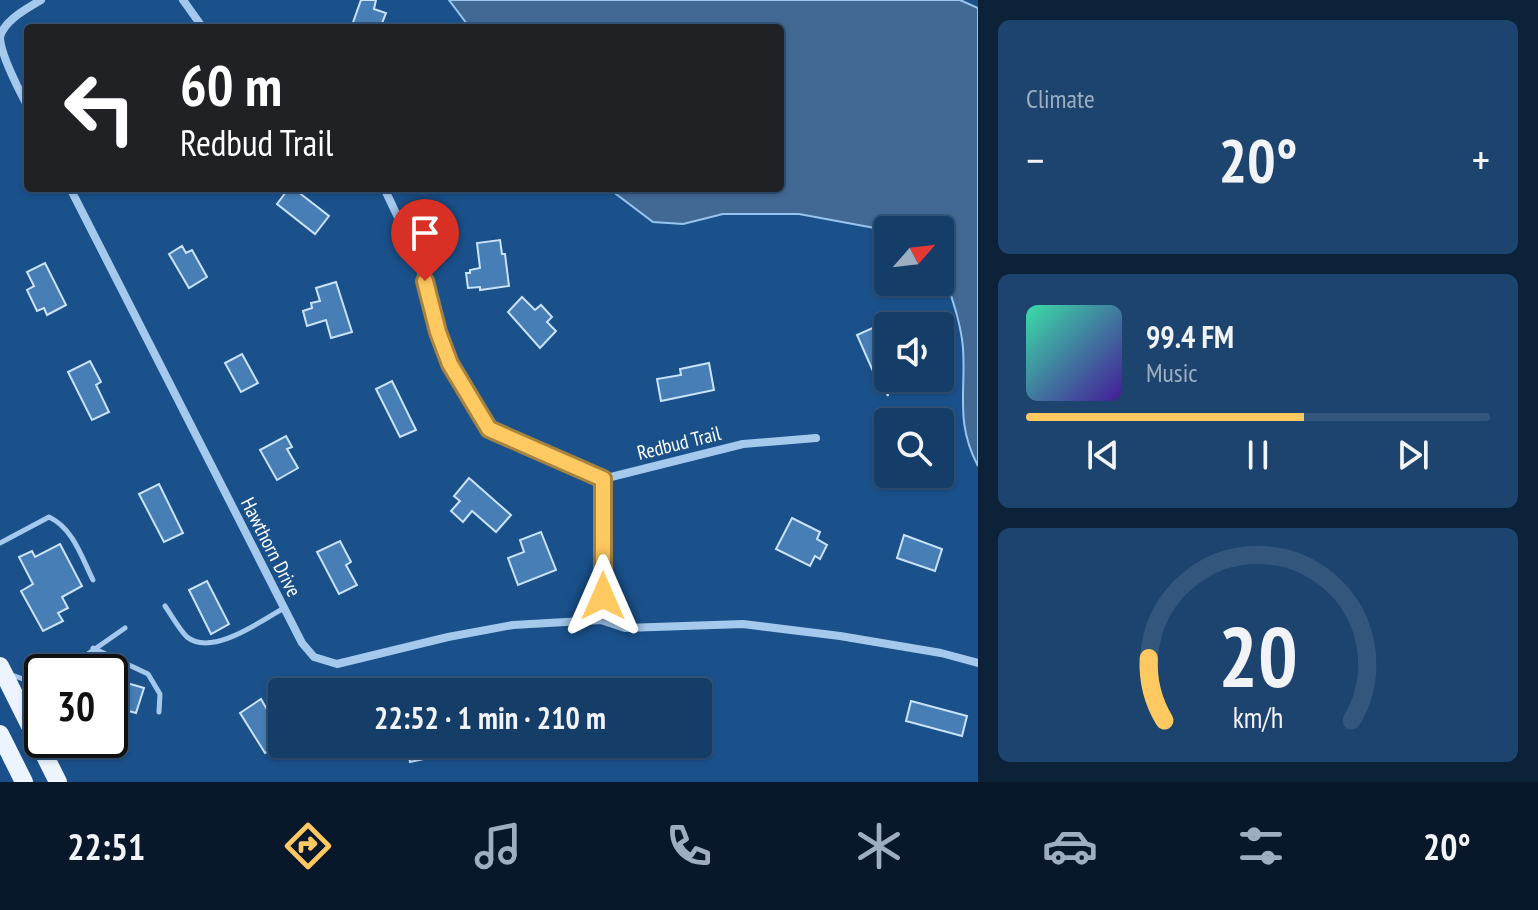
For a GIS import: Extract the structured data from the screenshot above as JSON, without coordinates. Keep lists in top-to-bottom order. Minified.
{"streets":{"street":["Redbud Trail","Hawthorn Drive"]},"north":"top right","page":{"tile":"Climate","turn":["60 m","Redbud Trail"],"heat":["−","20°","+"],"song":["99.4 FM","Music"],"limit":"30","trip":"22:52 · 1 min · 210 m","tabs":["22:51","20°"],"gauge":["20","km/h"]}}
